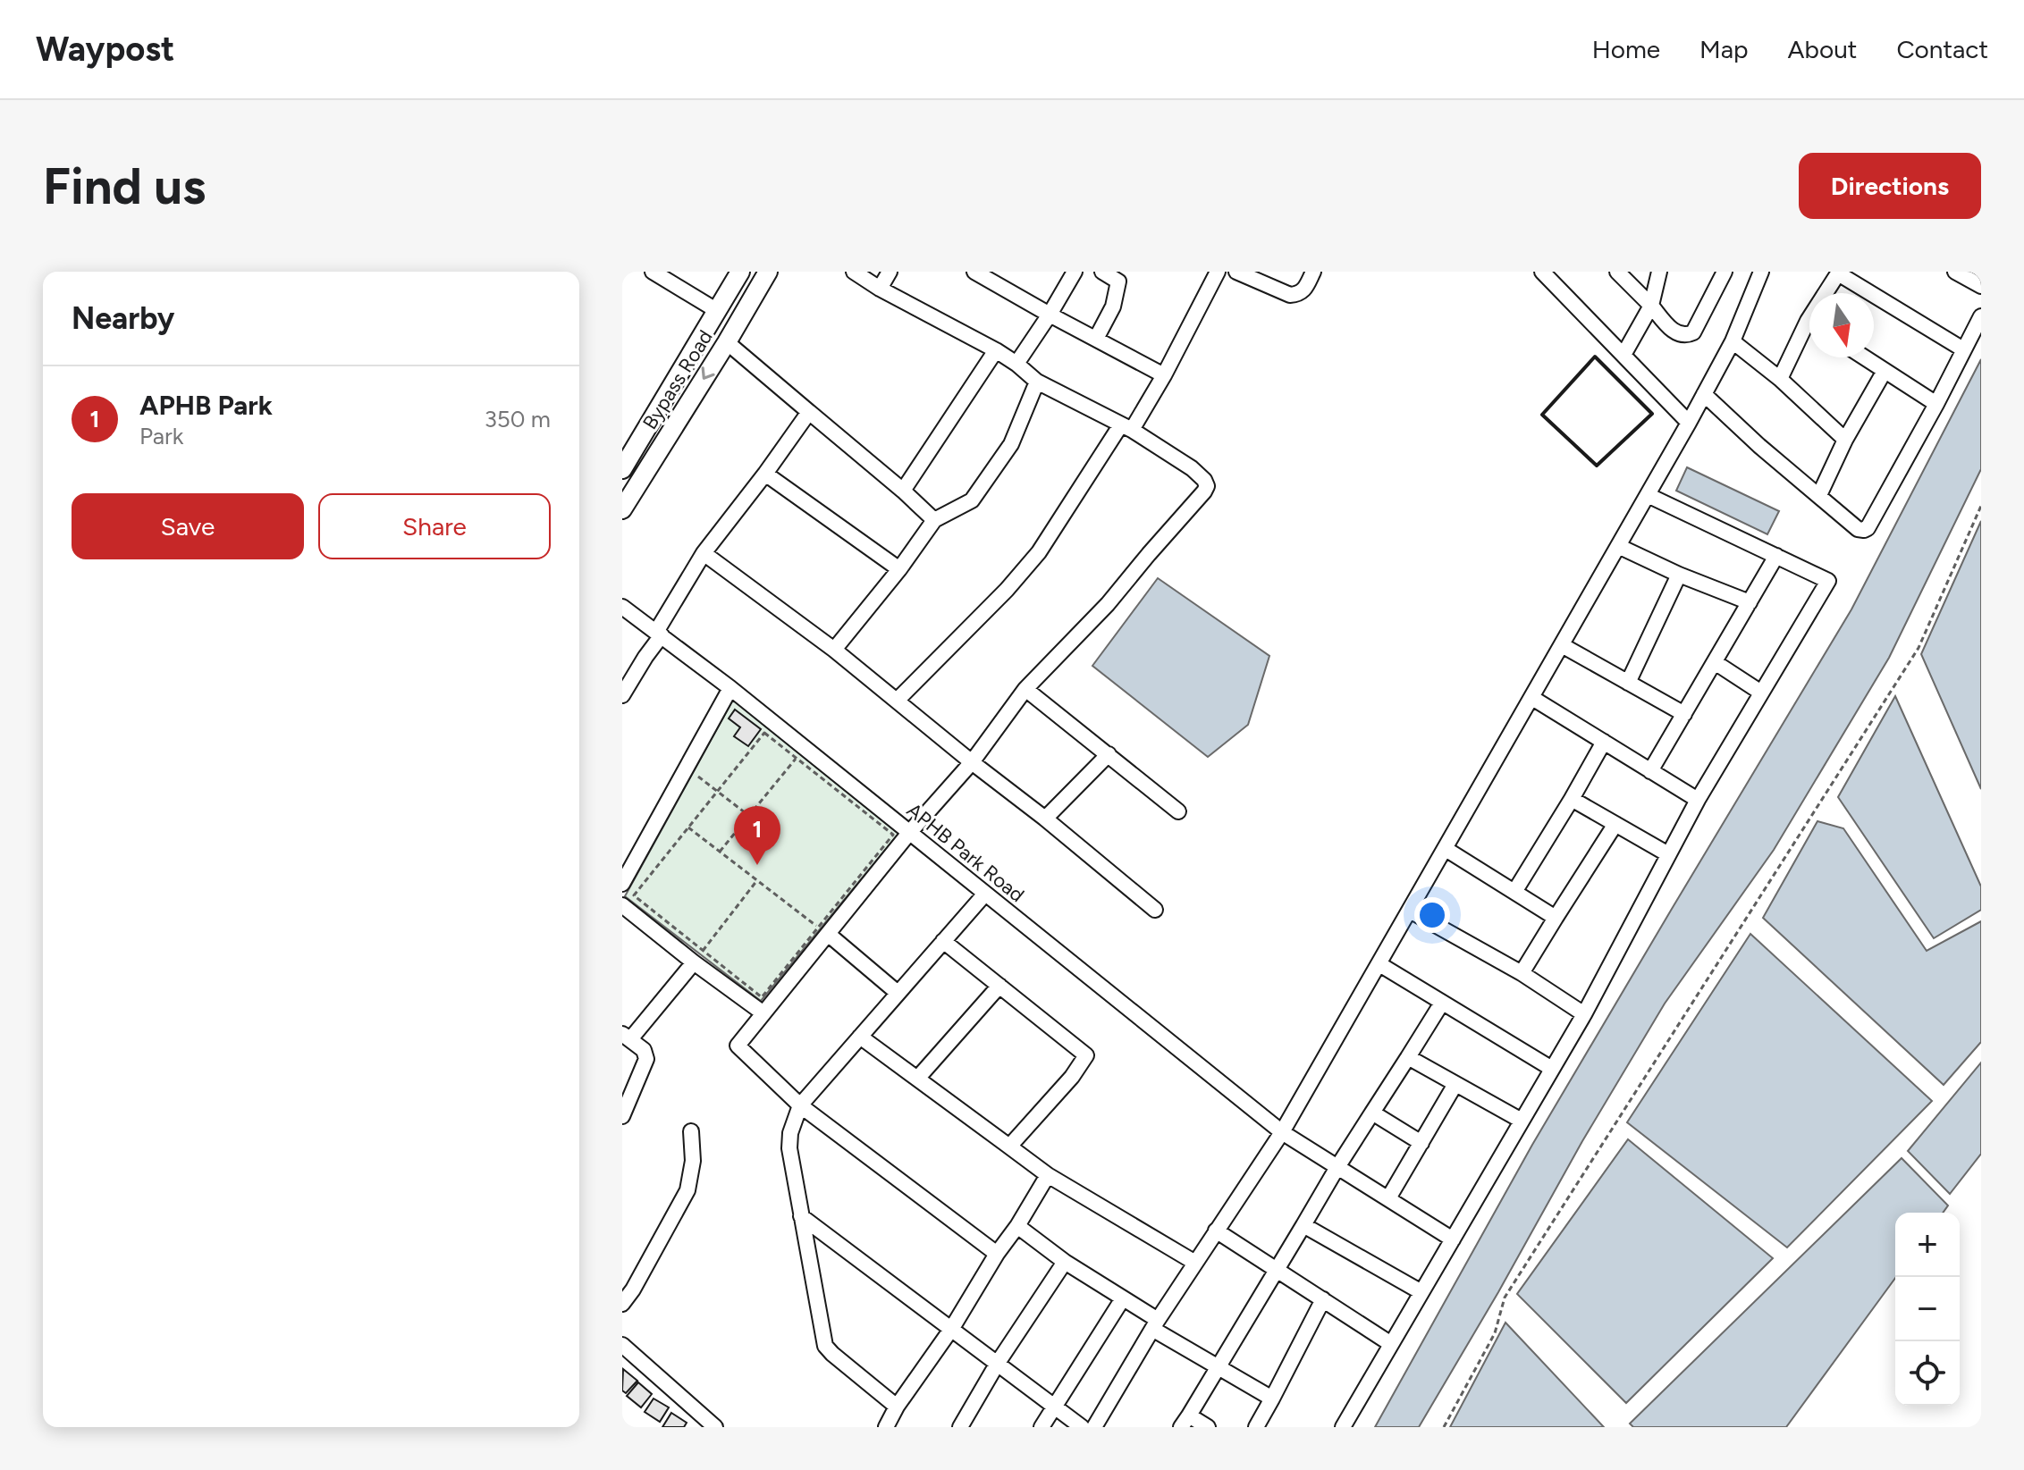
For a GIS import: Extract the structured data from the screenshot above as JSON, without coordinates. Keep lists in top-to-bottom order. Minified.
{"streets":{"main road":["Bypass Road"],"street":["APHB Park Road"]},"north":"bottom","page":{"header":"Waypost","nav":["Home","Map","About","Contact"],"buttons":["Directions",["Save","Share"]],"title":"Find us","heading":"Nearby","list":[{"mark":"1","name":"APHB Park","note":"Park","value":"350 m"}],"pins":"1","map_buttons":["+","−"]}}
